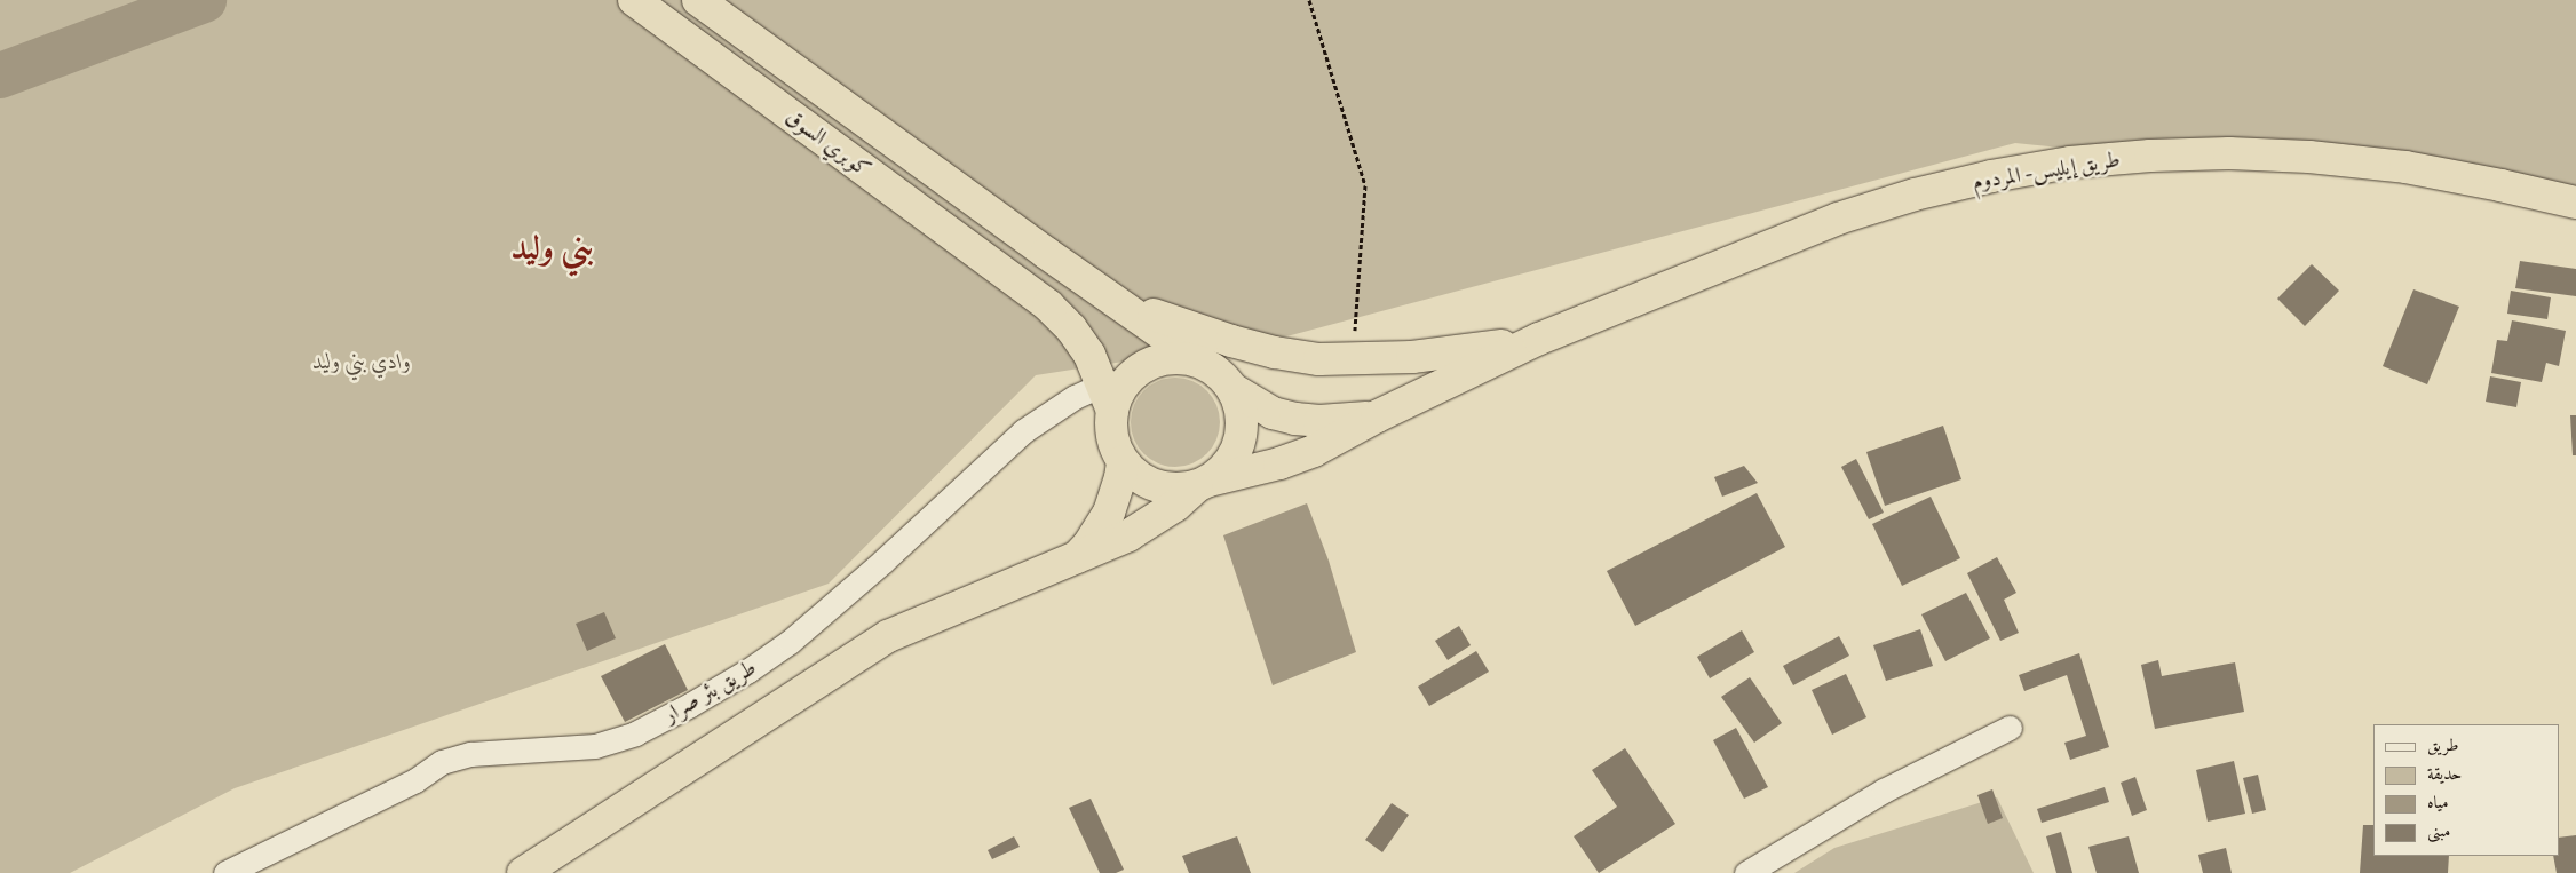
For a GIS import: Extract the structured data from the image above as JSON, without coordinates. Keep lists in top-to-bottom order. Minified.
{"streets":{"highway":["كوبري السوق","طريق إيليس- المردوم"],"street":["طريق بئر صرار"]},"crossings":[["كوبري السوق","طريق بئر صرار"]],"districts":["بني وليد"],"parks":["وادي بني وليد"],"legend":["طريق","حديقة","مياه","مبنى"]}
